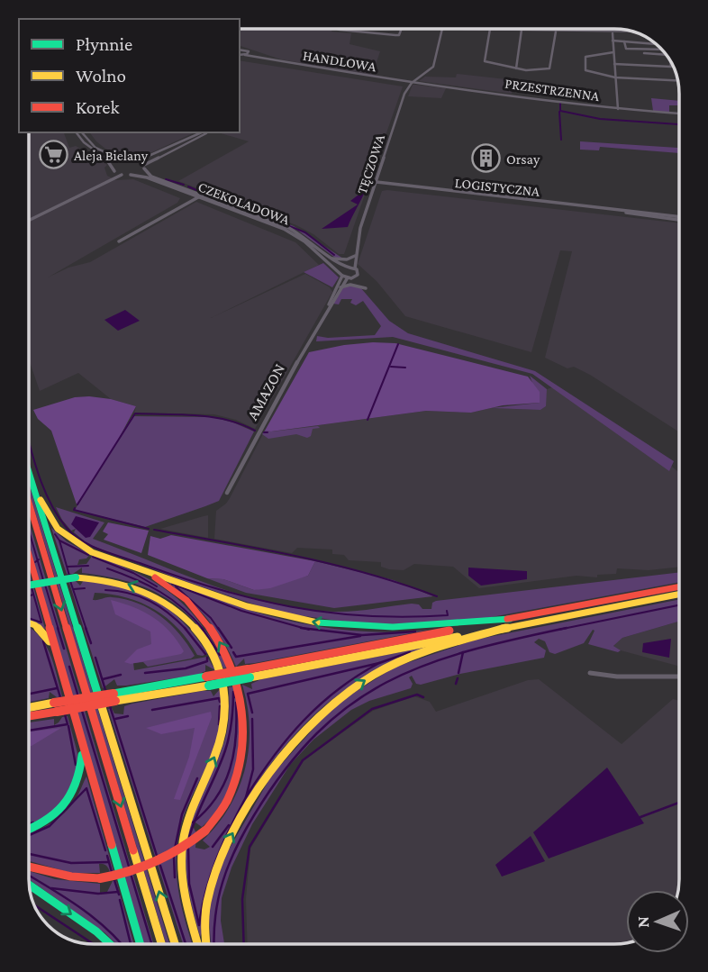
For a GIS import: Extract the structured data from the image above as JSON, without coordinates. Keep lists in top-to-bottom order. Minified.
{"streets":{"street":["HANDLOWA","PRZESTRZENNA","TĘCZOWA","LOGISTYCZNA","CZEKOLADOWA","AMAZON"]},"crossings":[["HANDLOWA","PRZESTRZENNA"],["HANDLOWA","TĘCZOWA"],["PRZESTRZENNA","TĘCZOWA"],["TĘCZOWA","LOGISTYCZNA"],["TĘCZOWA","CZEKOLADOWA"],["TĘCZOWA","AMAZON"],["CZEKOLADOWA","AMAZON"]],"places":{"supermarket":["Aleja Bielany"],"building":["Orsay"]},"legend":["Płynnie","Wolno","Korek"],"north":"left"}
